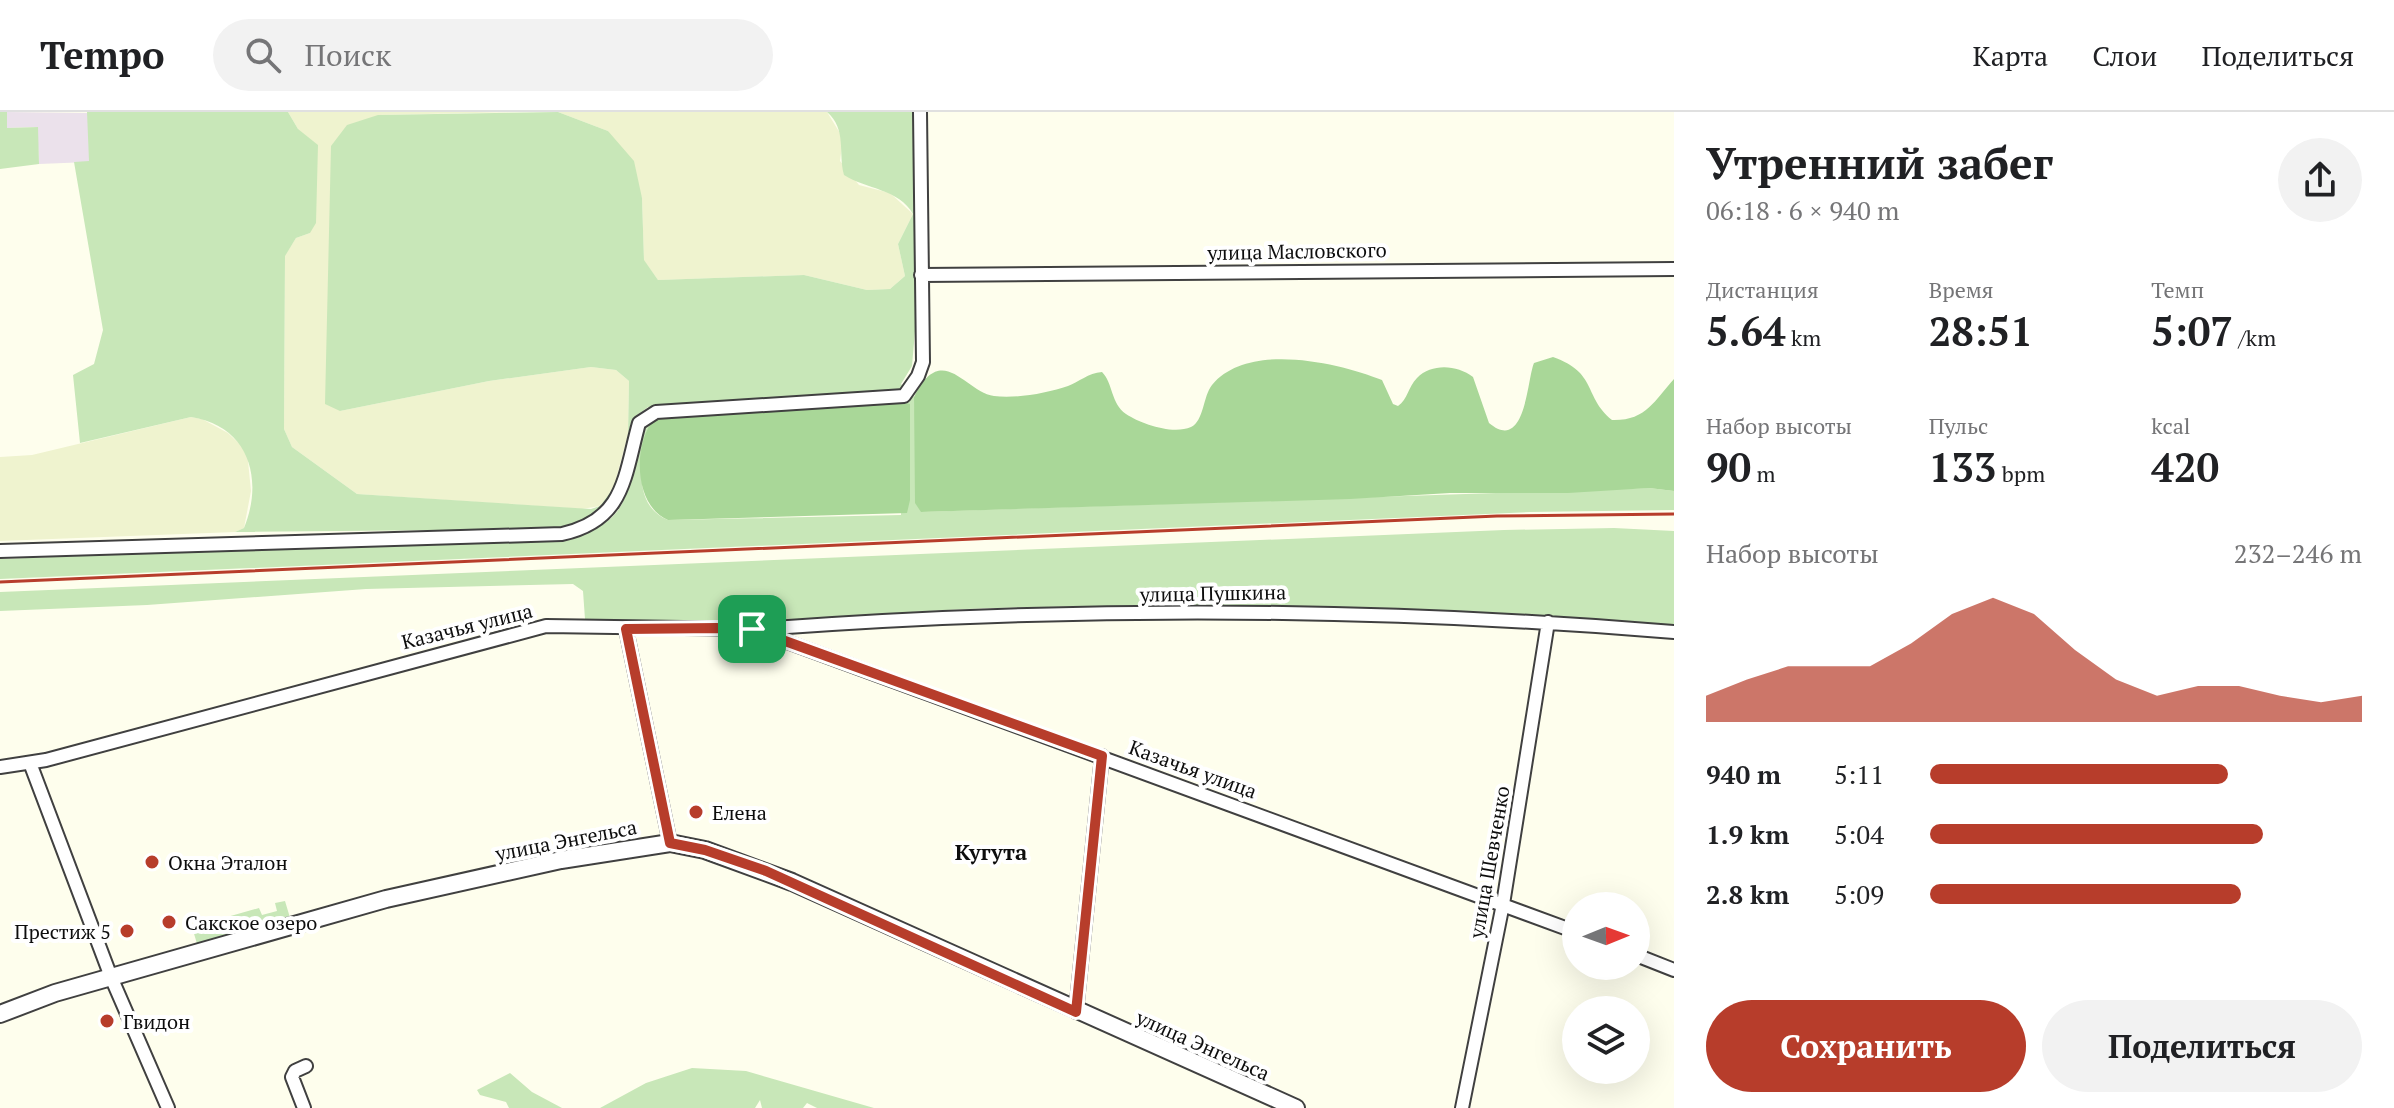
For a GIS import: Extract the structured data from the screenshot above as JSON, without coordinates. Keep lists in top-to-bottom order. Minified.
{"streets":{"street":["улица Масловского","улица Пушкина","Казачья улица","улица Энгельса","улица Шевченко"]},"crossings":[["улица Пушкина","Казачья улица"],["улица Пушкина","улица Шевченко"],["Казачья улица","улица Шевченко"]],"districts":["Кугута"],"places":["Елена","Окна Эталон","Сакское озеро","Престиж 5","Гвидон"],"north":"right","page":{"header":"Tempo","search":"Поиск","nav":["Карта","Слои","Поделиться"],"heading":["Утренний забег","06:18 · 6 × 940 m"],"stats":[["Дистанция","5.64 km"],["Время","28:51"],["Темп","5:07 /km"],["Набор высоты","90 m"],["Пульс","133 bpm"],["kcal","420"]],"chart":["Набор высоты","232–246 m"],"list":[{"name":"940 m","note":"5:11"},{"name":"1.9 km","note":"5:04"},{"name":"2.8 km","note":"5:09"}],"buttons":["Сохранить","Поделиться"]}}
